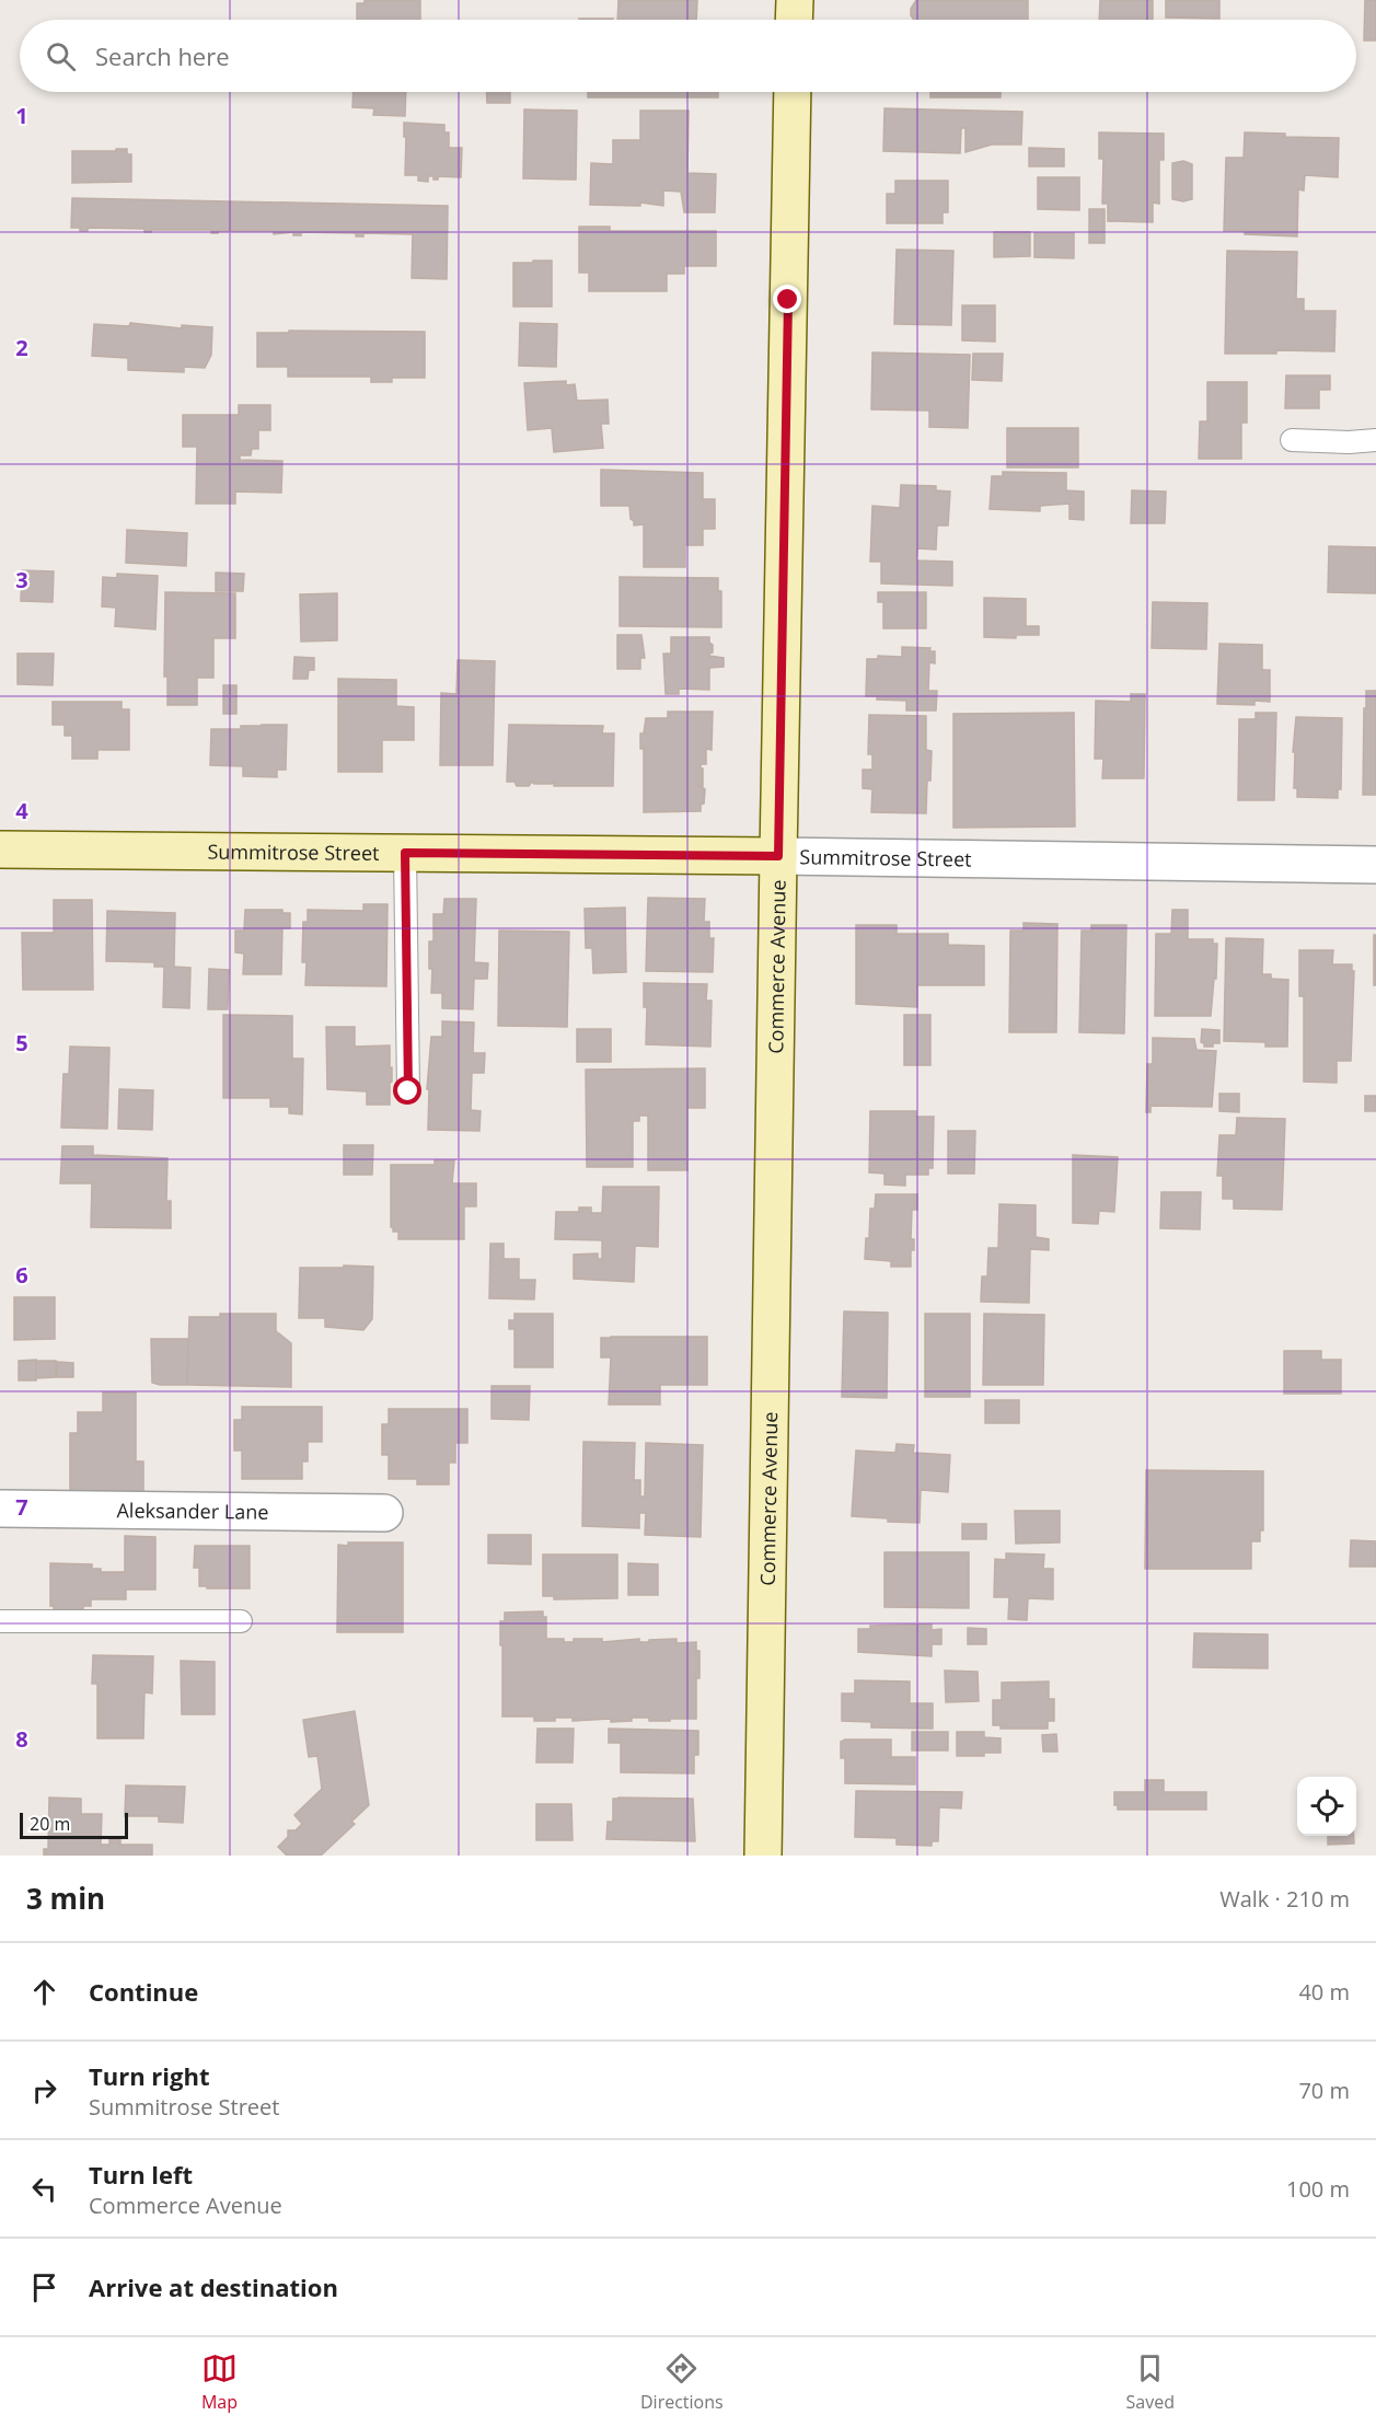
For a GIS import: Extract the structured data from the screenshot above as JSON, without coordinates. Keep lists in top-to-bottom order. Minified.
{"streets":{"street":["Summitrose Street","Commerce Avenue","Aleksander Lane"]},"crossings":[["Summitrose Street","Commerce Avenue"]],"scale_bar":"20 m","page":{"search":"Search here","scale":"20 m","heading":["3 min","Walk · 210 m"],"list":[["Continue","40 m"],["Turn right","Summitrose Street","70 m"],["Turn left","Commerce Avenue","100 m"],"Arrive at destination"],"nav":["Map","Directions","Saved"]},"grid":{"rows":["1","2","3","4","5","6","7","8"]}}
